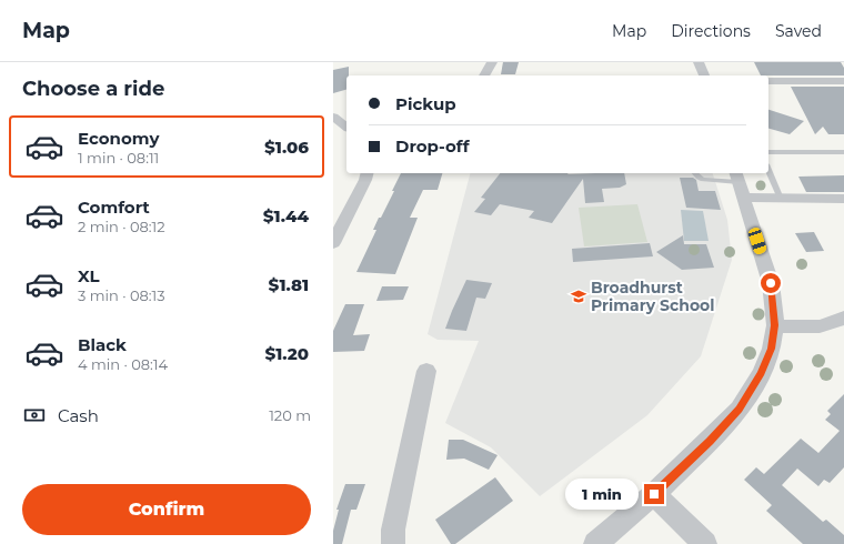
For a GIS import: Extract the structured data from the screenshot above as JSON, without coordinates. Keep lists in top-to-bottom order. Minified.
{"places":{"school or university":["Broadhurst Primary School"]},"page":{"header":"Map","nav":["Map","Directions","Saved"],"heading":"Choose a ride","banner":["Pickup","Drop-off"],"list":[{"name":"Economy","note":"1 min · 08:11","value":"$1.06"},{"name":"Comfort","note":"2 min · 08:12","value":"$1.44"},{"name":"XL","note":"3 min · 08:13","value":"$1.81"},{"name":"Black","note":"4 min · 08:14","value":"$1.20"}],"pay":["Cash","120 m"],"buttons":"Confirm","bubble":"1 min"}}
